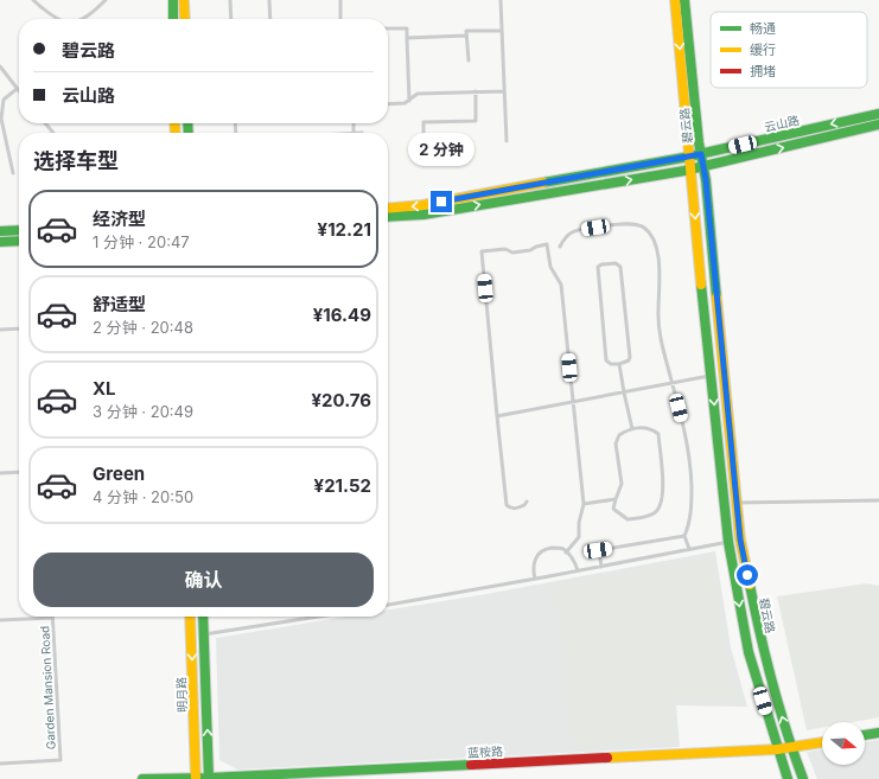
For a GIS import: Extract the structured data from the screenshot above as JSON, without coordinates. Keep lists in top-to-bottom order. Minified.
{"streets":{"street":["云山路","碧云路","明月路","蓝桉路"],"lane":["Garden Mansion Road"]},"crossings":[["云山路","碧云路"],["碧云路","蓝桉路"],["明月路","蓝桉路"]],"legend":["畅通","缓行","拥堵"],"north":"right","page":{"banner":["碧云路","云山路"],"bubble":"2 分钟","heading":"选择车型","list":[{"name":"经济型","note":"1 分钟 · 20:47","value":"¥12.21"},{"name":"舒适型","note":"2 分钟 · 20:48","value":"¥16.49"},{"name":"XL","note":"3 分钟 · 20:49","value":"¥20.76"},{"name":"Green","note":"4 分钟 · 20:50","value":"¥21.52"}],"buttons":"确认"}}
